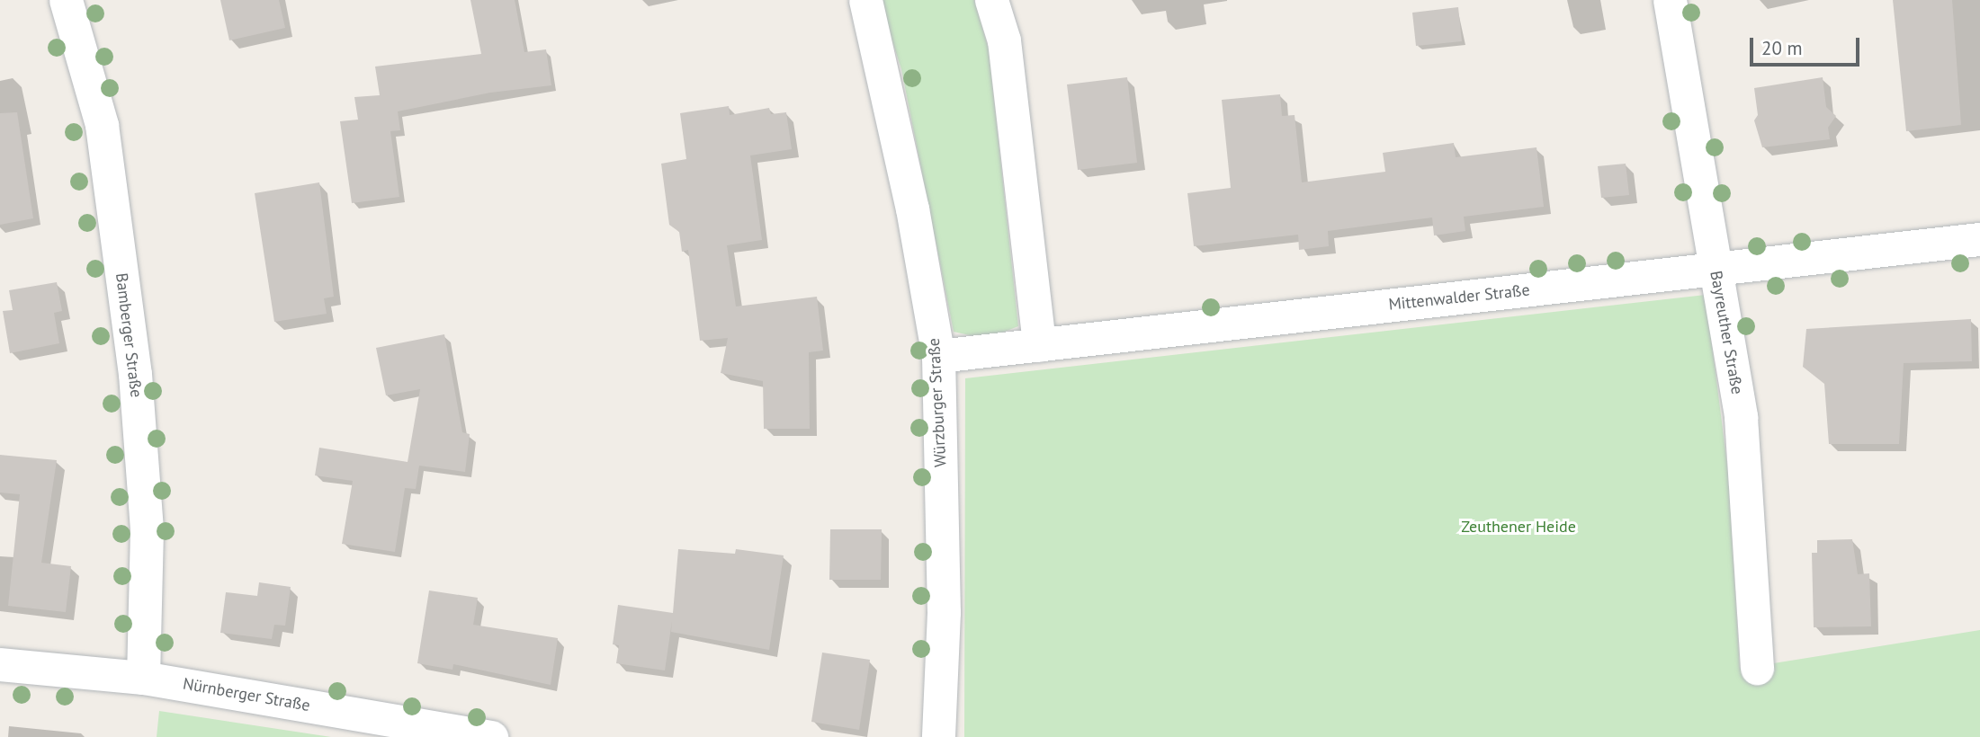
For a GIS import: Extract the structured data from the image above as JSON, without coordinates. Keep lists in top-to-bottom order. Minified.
{"streets":{"street":["Mittenwalder Straße","Bayreuther Straße","Bamberger Straße","Würzburger Straße","Nürnberger Straße"]},"crossings":[["Mittenwalder Straße","Bayreuther Straße"],["Mittenwalder Straße","Würzburger Straße"],["Bamberger Straße","Nürnberger Straße"]],"parks":["Zeuthener Heide"],"scale_bar":"20 m"}
